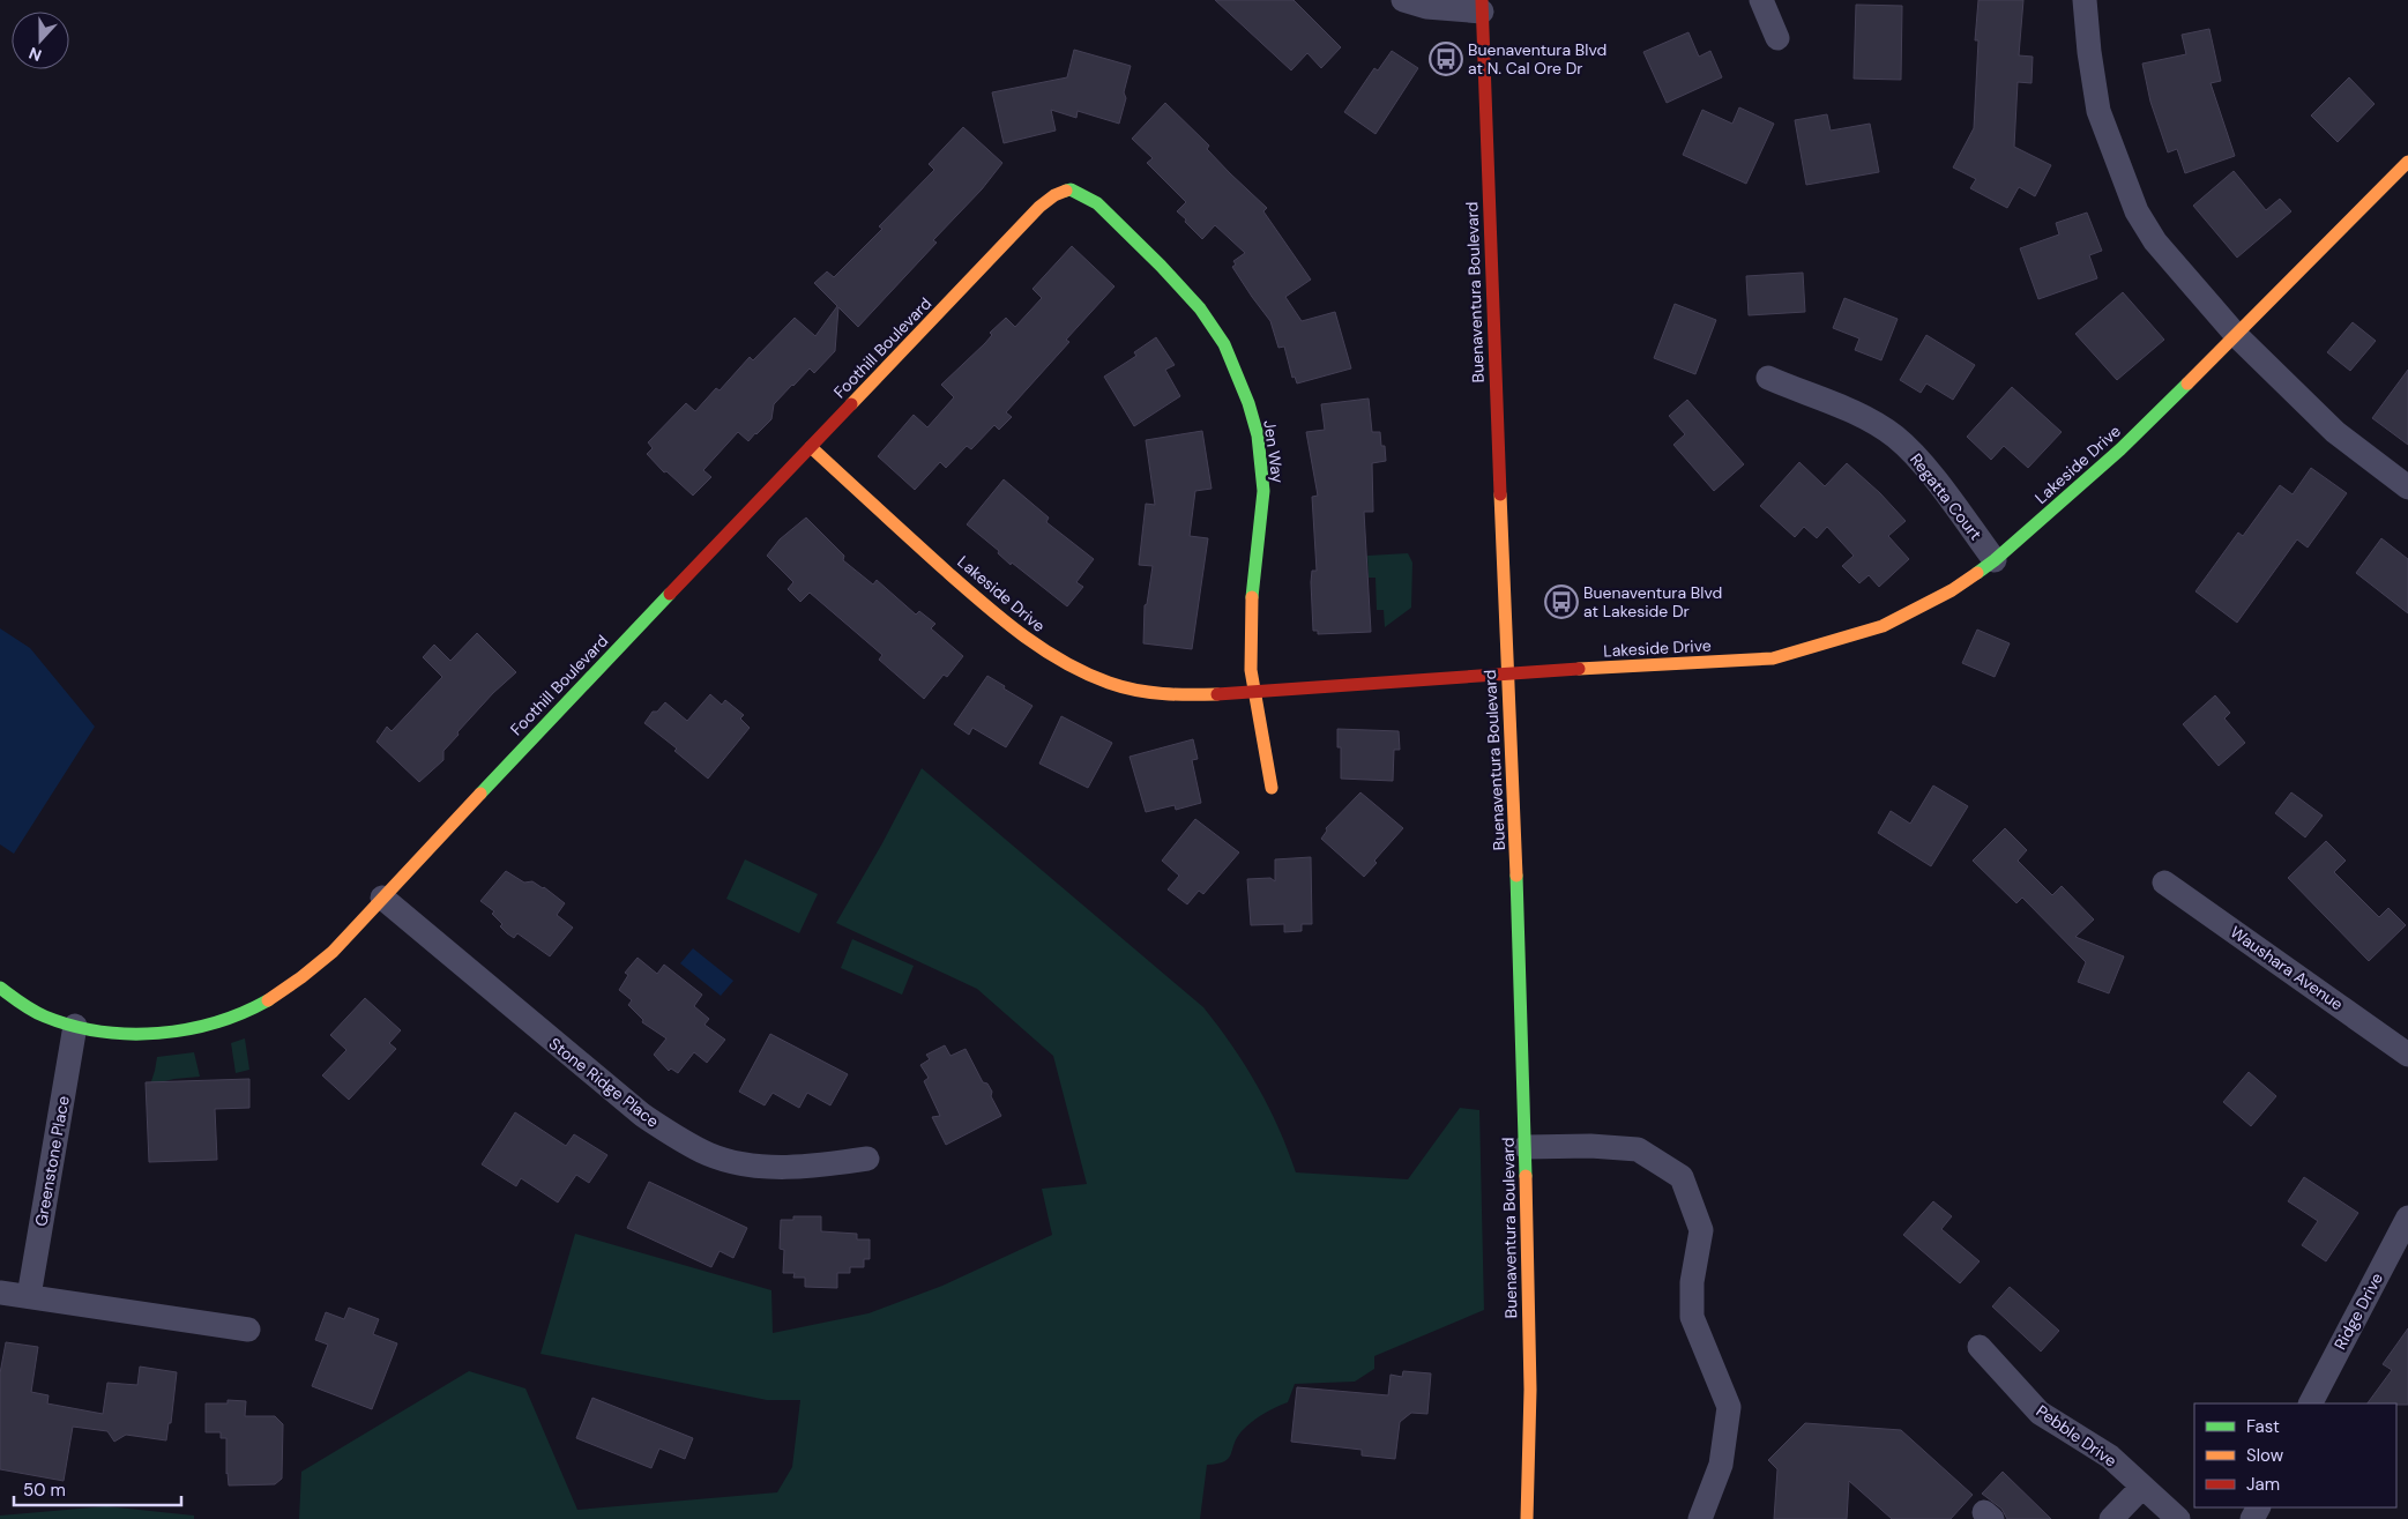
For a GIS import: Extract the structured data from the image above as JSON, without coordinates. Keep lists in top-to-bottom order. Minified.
{"streets":{"street":["Buenaventura Boulevard","Foothill Boulevard","Jen Way","Lakeside Drive","Regatta Court","Waushara Avenue","Stone Ridge Place","Greenstone Place","Ridge Drive","Pebble Drive"]},"crossings":[["Buenaventura Boulevard","Lakeside Drive"],["Foothill Boulevard","Jen Way"],["Foothill Boulevard","Lakeside Drive"],["Foothill Boulevard","Stone Ridge Place"],["Foothill Boulevard","Greenstone Place"],["Jen Way","Lakeside Drive"],["Lakeside Drive","Regatta Court"]],"places":{"bus stop":["Buenaventura Blvd at N. Cal Ore Dr","Buenaventura Blvd at Lakeside Dr"]},"legend":["Fast","Slow","Jam"],"scale_bar":"50 m","north":"bottom"}
